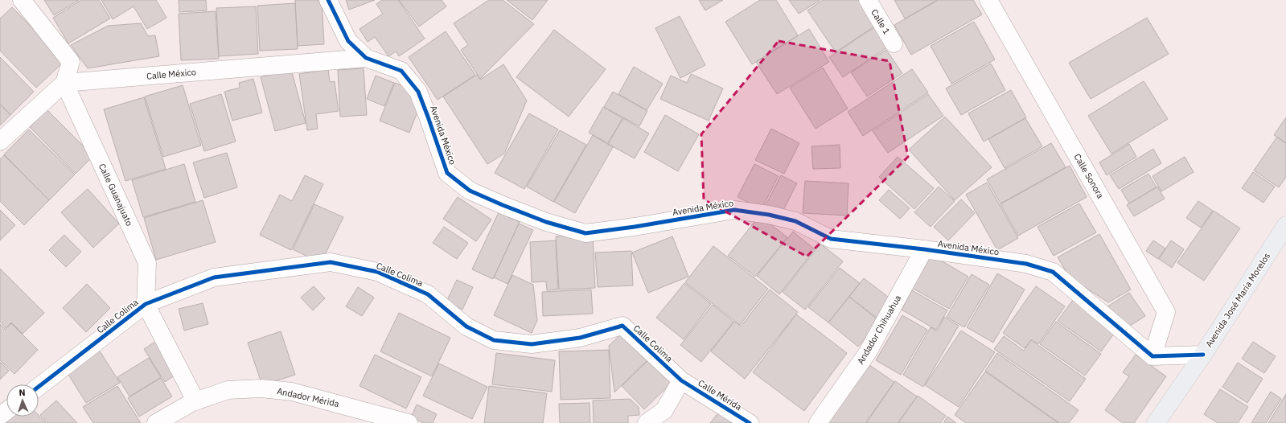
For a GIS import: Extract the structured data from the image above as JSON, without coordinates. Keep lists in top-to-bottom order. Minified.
{"streets":{"main road":["Avenida José María Morelos"],"street":["Calle 1","Calle México","Avenida México","Calle Sonora","Calle Guanajuato","Calle Colima","Andador Chihuahua","Calle Mérida","Andador Mérida"]},"crossings":[["Calle México","Avenida México"],["Calle México","Calle Guanajuato"],["Avenida México","Calle Sonora"],["Avenida México","Andador Chihuahua"],["Calle Guanajuato","Calle Colima"],["Calle Guanajuato","Andador Mérida"],["Calle Colima","Calle Mérida"]],"north":"top"}
